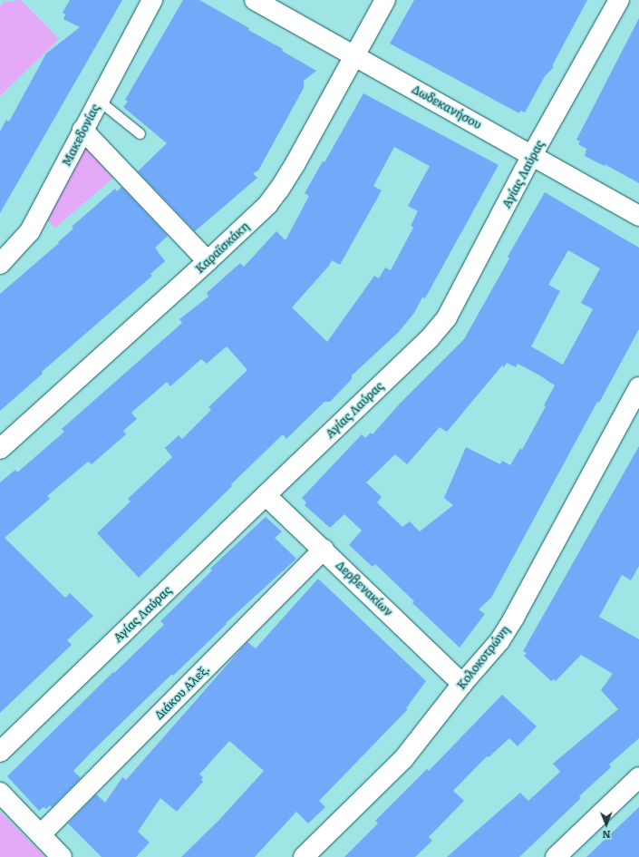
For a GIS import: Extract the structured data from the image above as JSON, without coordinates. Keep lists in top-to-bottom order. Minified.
{"streets":{"street":["Δωδεκανήσου","Μακεδονίας","Αγίας Λαύρας","Καραϊσκάκη","Δερβενακίων","Κολοκοτρώνη","Διάκου Αλεξ."]},"crossings":[["Δωδεκανήσου","Αγίας Λαύρας"],["Δωδεκανήσου","Καραϊσκάκη"],["Αγίας Λαύρας","Δερβενακίων"],["Δερβενακίων","Κολοκοτρώνη"],["Δερβενακίων","Διάκου Αλεξ."]],"north":"bottom"}
